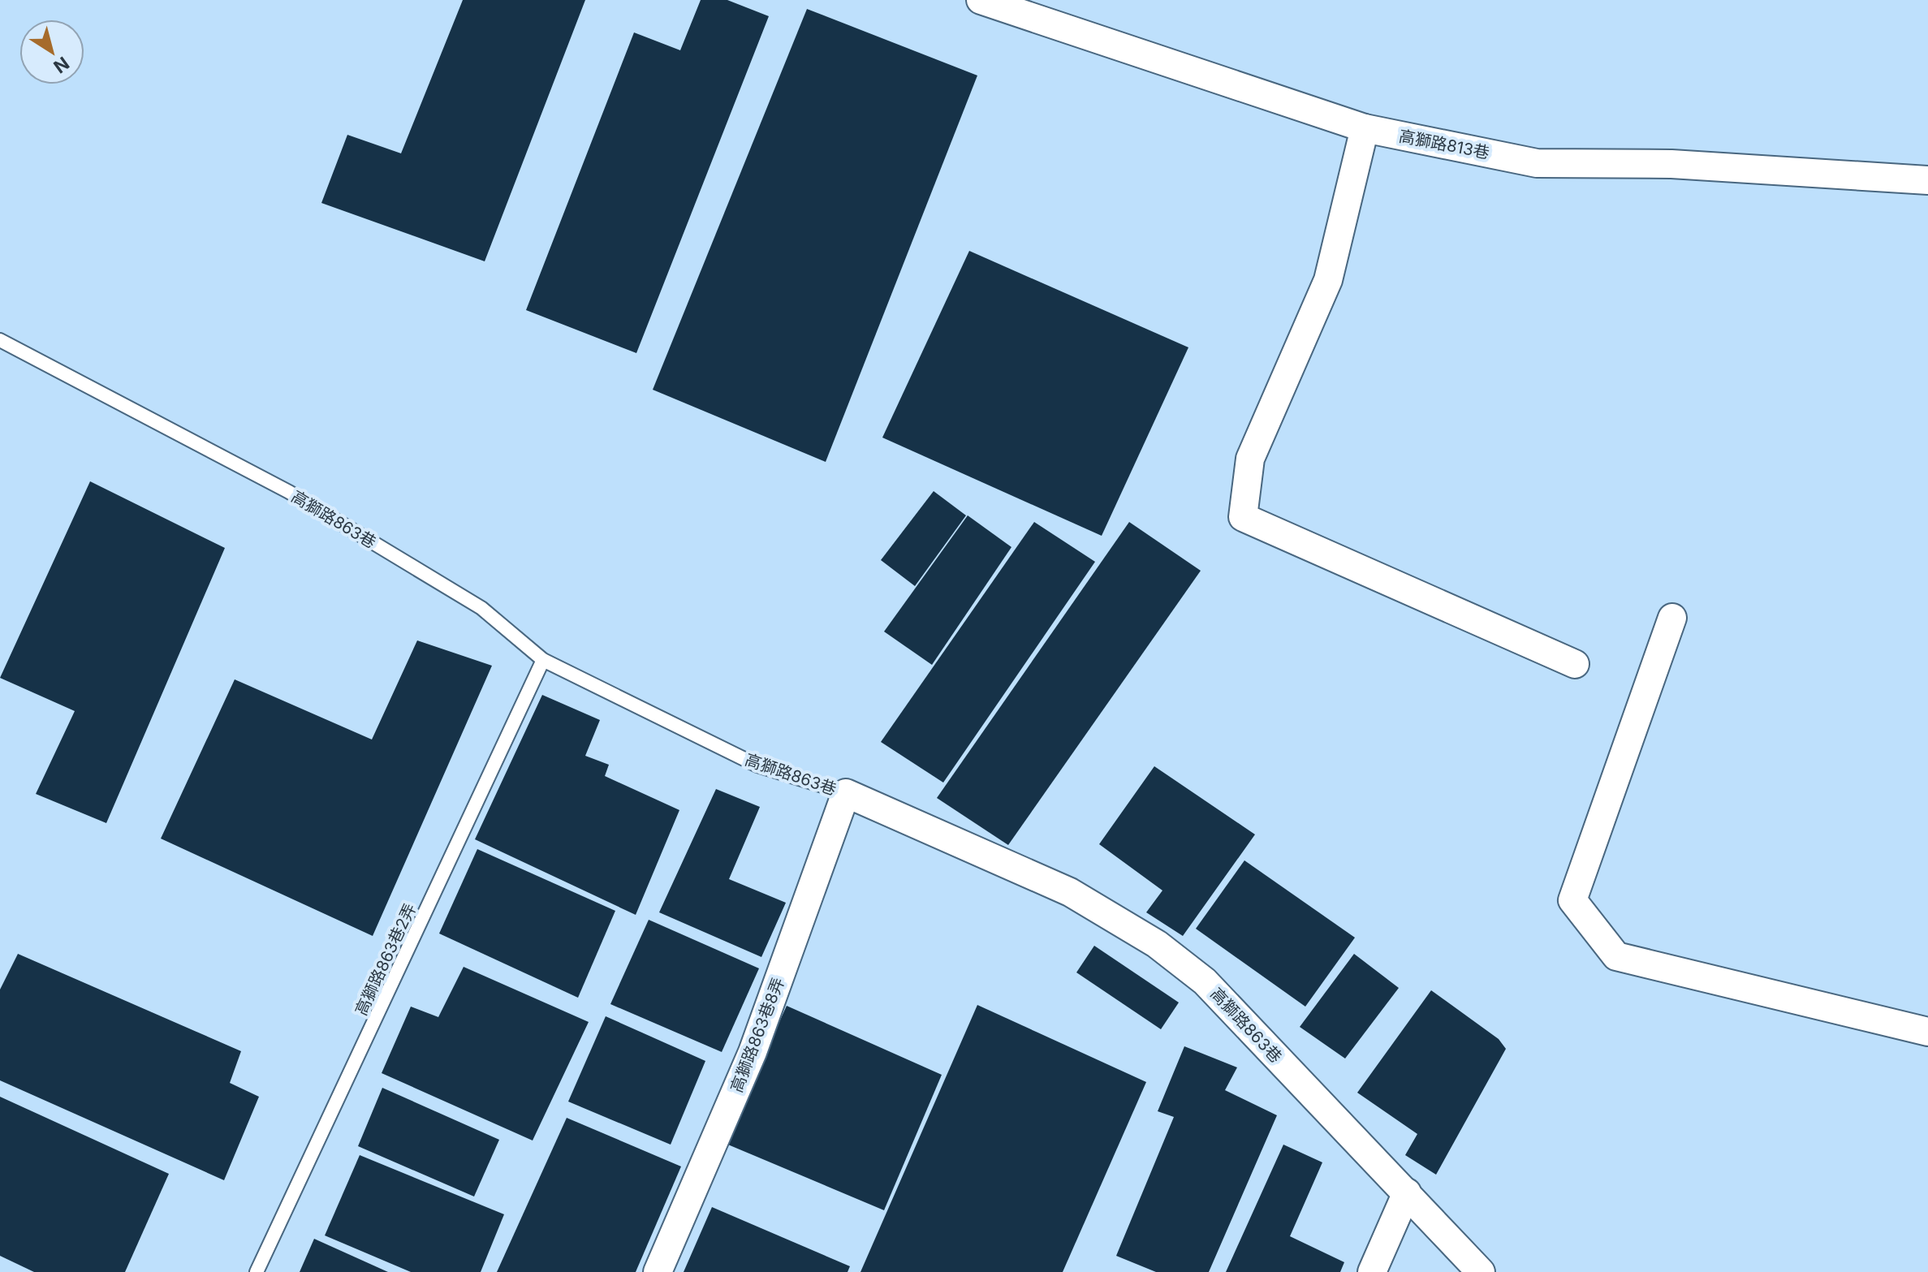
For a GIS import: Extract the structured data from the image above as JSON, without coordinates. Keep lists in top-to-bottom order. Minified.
{"streets":{"street":["高獅路813巷","高獅路863巷","高獅路863巷8弄"],"lane":["高獅路863巷2弄"]},"crossings":[["高獅路863巷","高獅路863巷2弄"],["高獅路863巷","高獅路863巷8弄"]],"north":"bottom right"}
